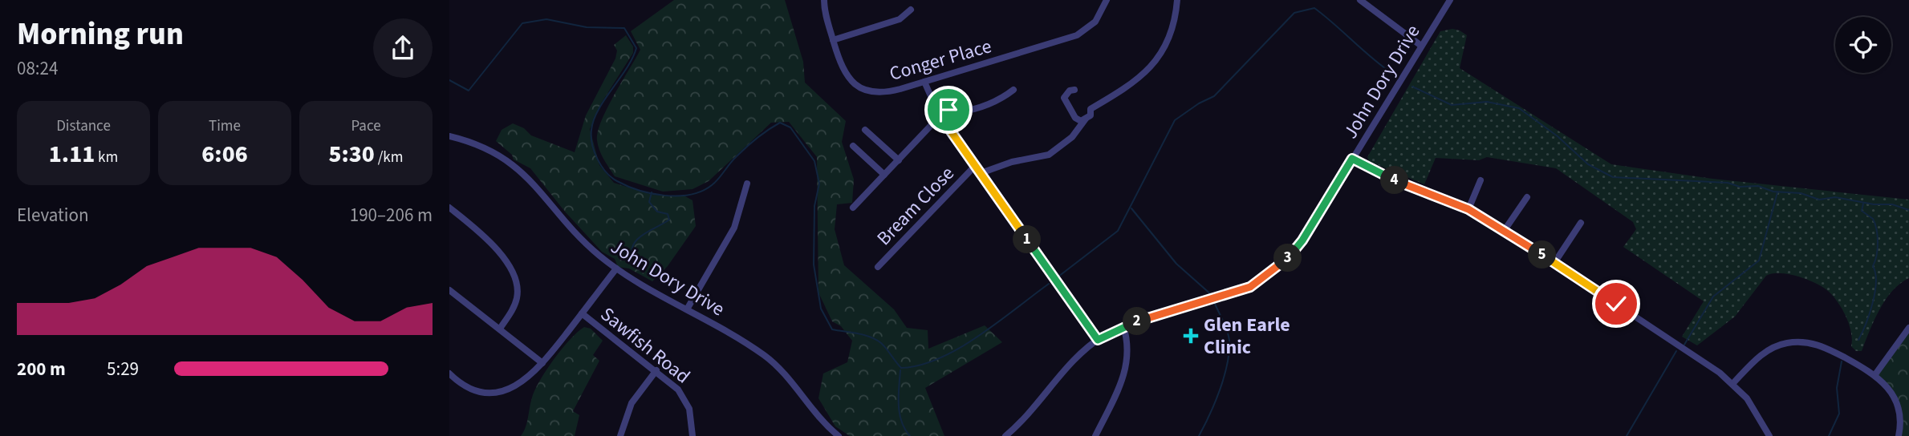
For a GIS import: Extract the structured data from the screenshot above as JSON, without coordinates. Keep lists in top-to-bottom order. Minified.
{"streets":{"street":["Conger Place","John Dory Drive","Bream Close","Sawfish Road"]},"places":{"health":["Glen Earle Clinic"]},"page":{"heading":["Morning run","08:24"],"stats":[["Distance","1.11 km"],["Time","6:06"],["Pace","5:30 /km"]],"pins":["4","1","5","3","2"],"chart":["Elevation","190–206 m"],"list":[{"name":"200 m","note":"5:29"}]}}
